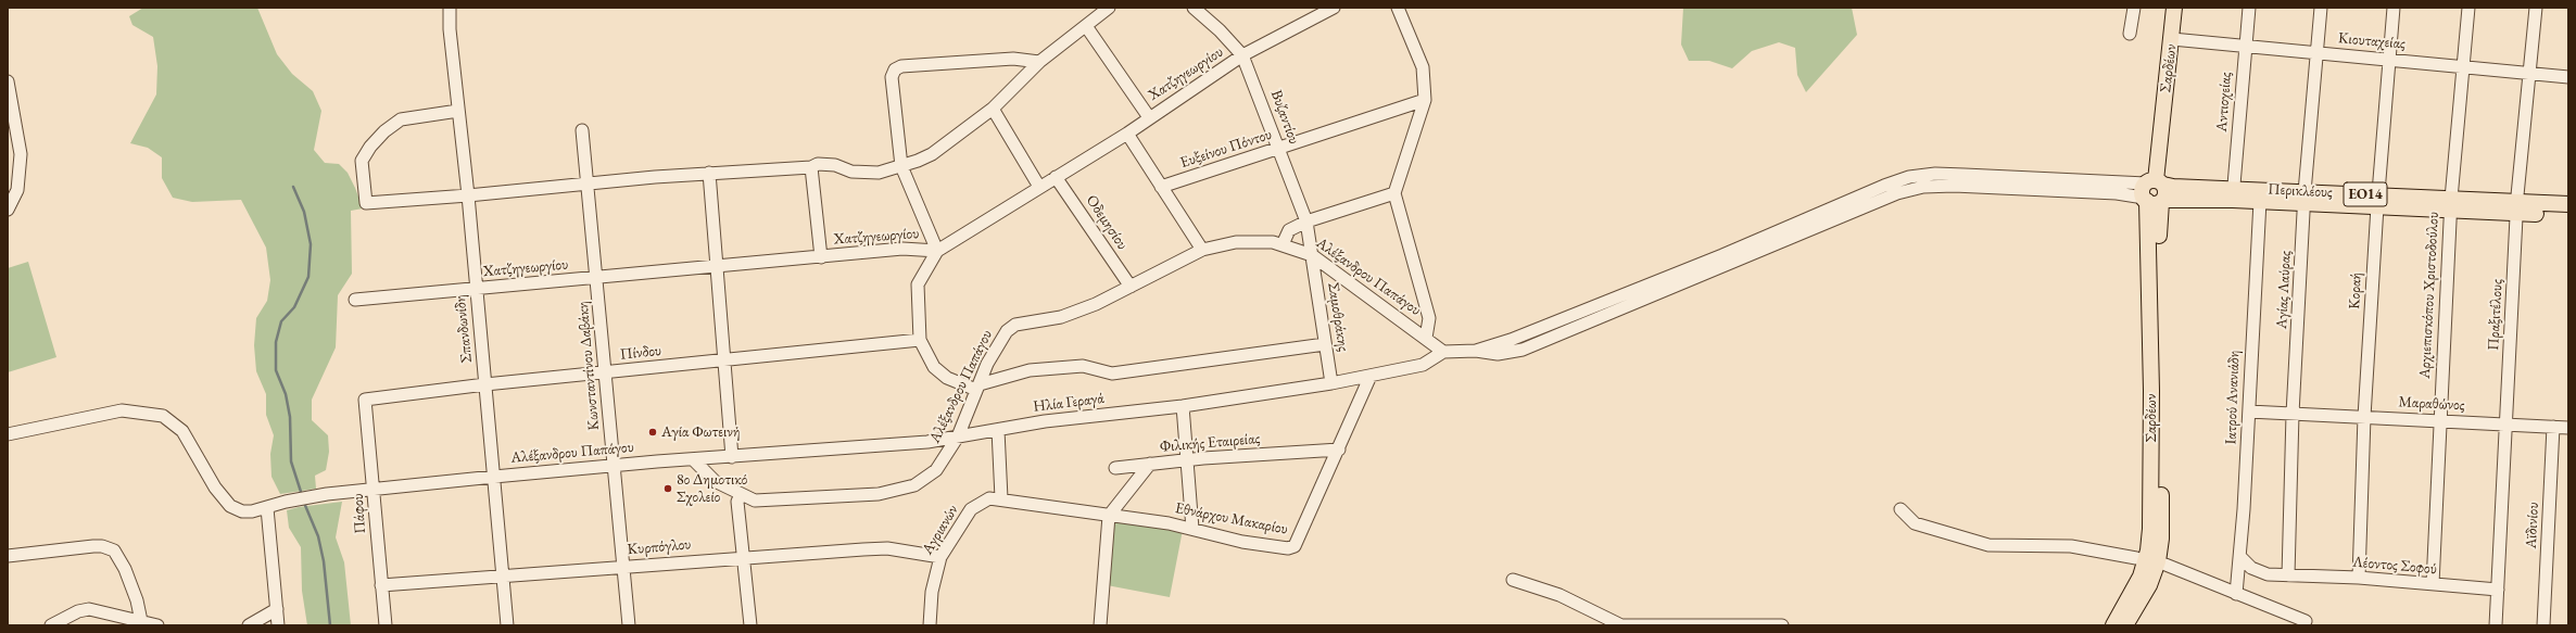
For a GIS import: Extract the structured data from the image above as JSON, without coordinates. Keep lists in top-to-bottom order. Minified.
{"streets":{"main road":["Σαρδέων","Περικλέους","ΕΟ14"],"street":["Κιουταχείας","Χατζηγεωργίου","Αντιοχείας","Βυζαντίου","Ευξείνου Πόντου","Οδεμησίου","Αλέξανδρου Παπάγου","Αγίας Λαύρας","Κοραή","Αρχιεπισκόπου Χριστοδούλου","Πραξιτέλους","Σαμοθράκης","Σπανδωνίδη","Πίνδου","Κωνσταντίνου Δαβάκη","Ιατρού Ανανιάδη","Ηλία Γεραγά","Μαραθώνος","Φιλικής Εταιρείας","Πάφου","Εθνάρχου Μακαρίου","Αϊδινίου","Αγριανών","Κυρπόγλου","Λέοντος Σοφού"]},"crossings":[["Κιουταχείας","Σαρδέων"],["Κιουταχείας","Αντιοχείας"],["Κιουταχείας","Αγίας Λαύρας"],["Κιουταχείας","Κοραή"],["Κιουταχείας","Αρχιεπισκόπου Χριστοδούλου"],["Κιουταχείας","Πραξιτέλους"],["Σαρδέων","Περικλέους"],["Χατζηγεωργίου","Βυζαντίου"],["Χατζηγεωργίου","Οδεμησίου"],["Χατζηγεωργίου","Σπανδωνίδη"],["Χατζηγεωργίου","Κωνσταντίνου Δαβάκη"],["Αντιοχείας","Περικλέους"],["Βυζαντίου","Ευξείνου Πόντου"],["Βυζαντίου","Αλέξανδρου Παπάγου"],["Βυζαντίου","Σαμοθράκης"],["Περικλέους","Αγίας Λαύρας"],["Περικλέους","Κοραή"],["Περικλέους","Αρχιεπισκόπου Χριστοδούλου"],["Περικλέους","Πραξιτέλους"],["Περικλέους","Ιατρού Ανανιάδη"],["Οδεμησίου","Αλέξανδρου Παπάγου"],["Αλέξανδρου Παπάγου","Σαμοθράκης"],["Αλέξανδρου Παπάγου","Σπανδωνίδη"],["Αλέξανδρου Παπάγου","Κωνσταντίνου Δαβάκη"],["Αλέξανδρου Παπάγου","Ηλία Γεραγά"],["Αλέξανδρου Παπάγου","Πάφου"],["Αγίας Λαύρας","Μαραθώνος"],["Αγίας Λαύρας","Λέοντος Σοφού"],["Κοραή","Μαραθώνος"],["Κοραή","Λέοντος Σοφού"],["Αρχιεπισκόπου Χριστοδούλου","Μαραθώνος"],["Αρχιεπισκόπου Χριστοδούλου","Λέοντος Σοφού"],["Πραξιτέλους","Μαραθώνος"],["Πραξιτέλους","Λέοντος Σοφού"],["Σαμοθράκης","Ηλία Γεραγά"],["Σπανδωνίδη","Πίνδου"],["Σπανδωνίδη","Κυρπόγλου"],["Πίνδου","Κωνσταντίνου Δαβάκη"],["Πίνδου","Πάφου"],["Κωνσταντίνου Δαβάκη","Κυρπόγλου"],["Ιατρού Ανανιάδη","Μαραθώνος"],["Ιατρού Ανανιάδη","Λέοντος Σοφού"],["Ηλία Γεραγά","Εθνάρχου Μακαρίου"],["Μαραθώνος","Αϊδινίου"],["Φιλικής Εταιρείας","Εθνάρχου Μακαρίου"],["Πάφου","Κυρπόγλου"],["Εθνάρχου Μακαρίου","Αγριανών"],["Αγριανών","Κυρπόγλου"]],"places":["Αγία Φωτεινή","8ο Δημοτικό Σχολείο"]}
